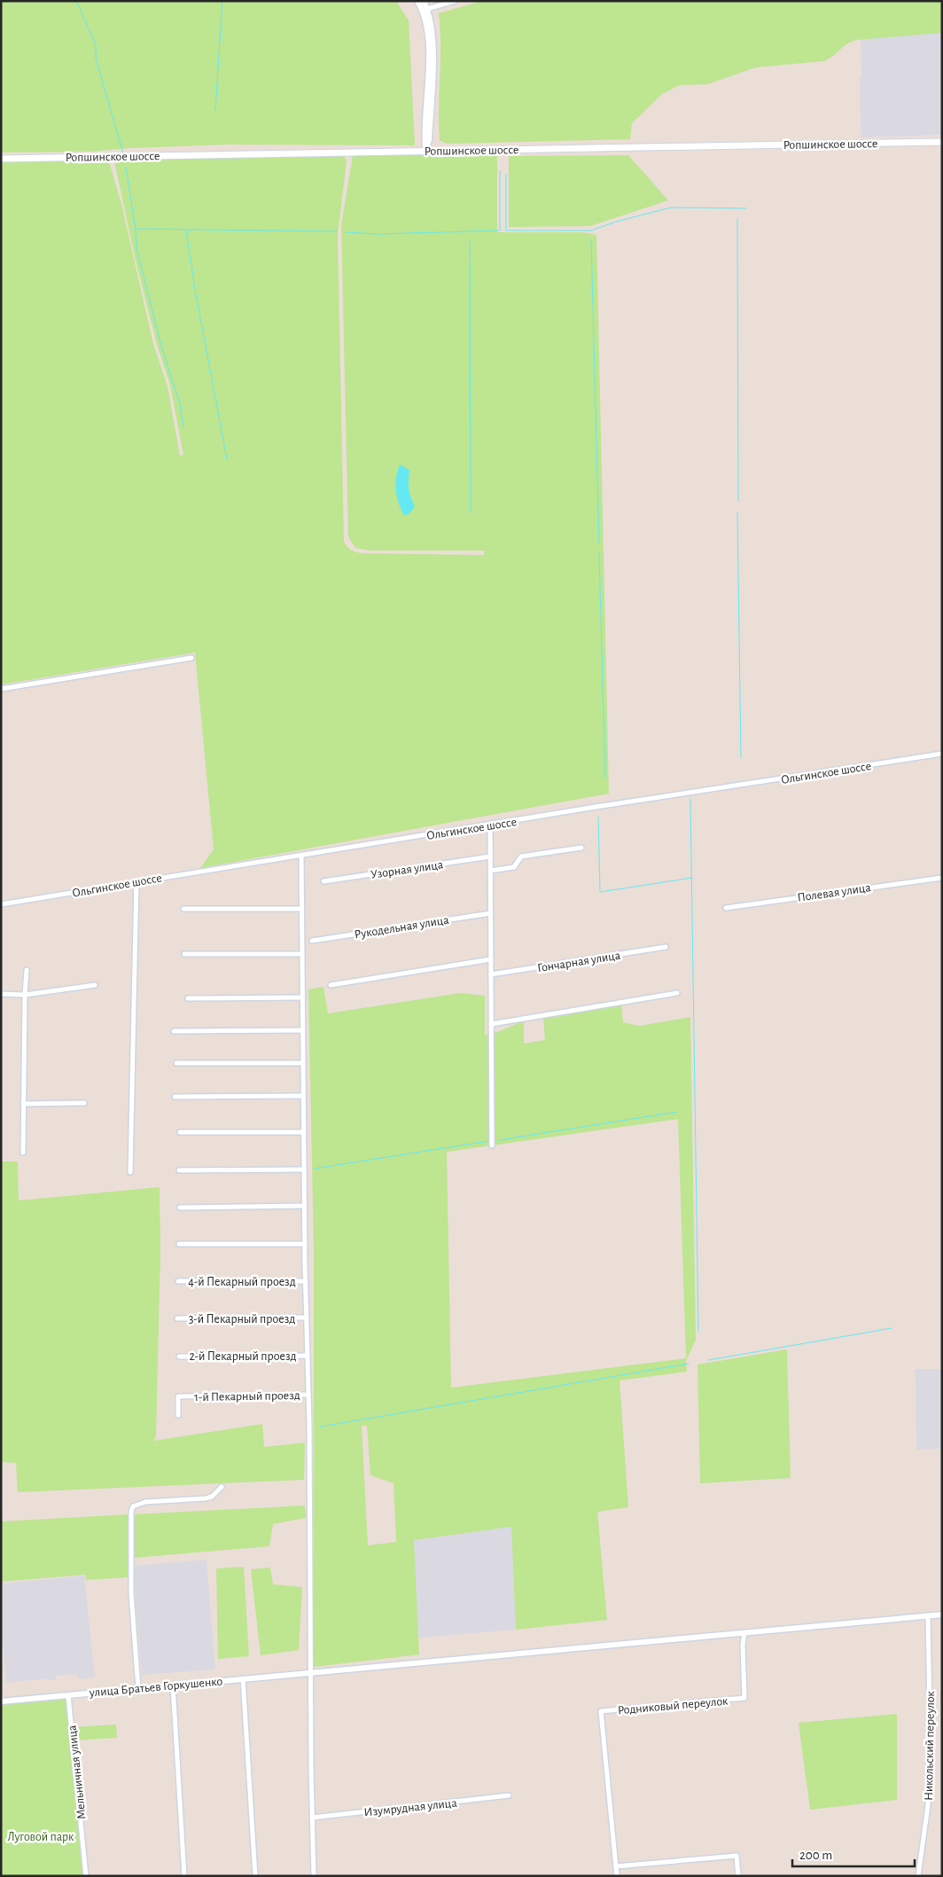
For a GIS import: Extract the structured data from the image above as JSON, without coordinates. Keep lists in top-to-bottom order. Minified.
{"streets":{"main road":["Ропшинское шоссе"],"street":["Ольгинское шоссе","Узорная улица","Полевая улица","Рукодельная улица","Гончарная улица","4-й Пекарный проезд","3-й Пекарный проезд","2-й Пекарный проезд","1-й Пекарный проезд","улица Братьев Горкушенко","Родниковый переулок","Никольский переулок","Мельничная улица","Изумрудная улица"]},"crossings":[["улица Братьев Горкушенко","Родниковый переулок"],["улица Братьев Горкушенко","Никольский переулок"],["улица Братьев Горкушенко","Мельничная улица"]],"parks":["Луговой парк"],"scale_bar":"200 m"}
